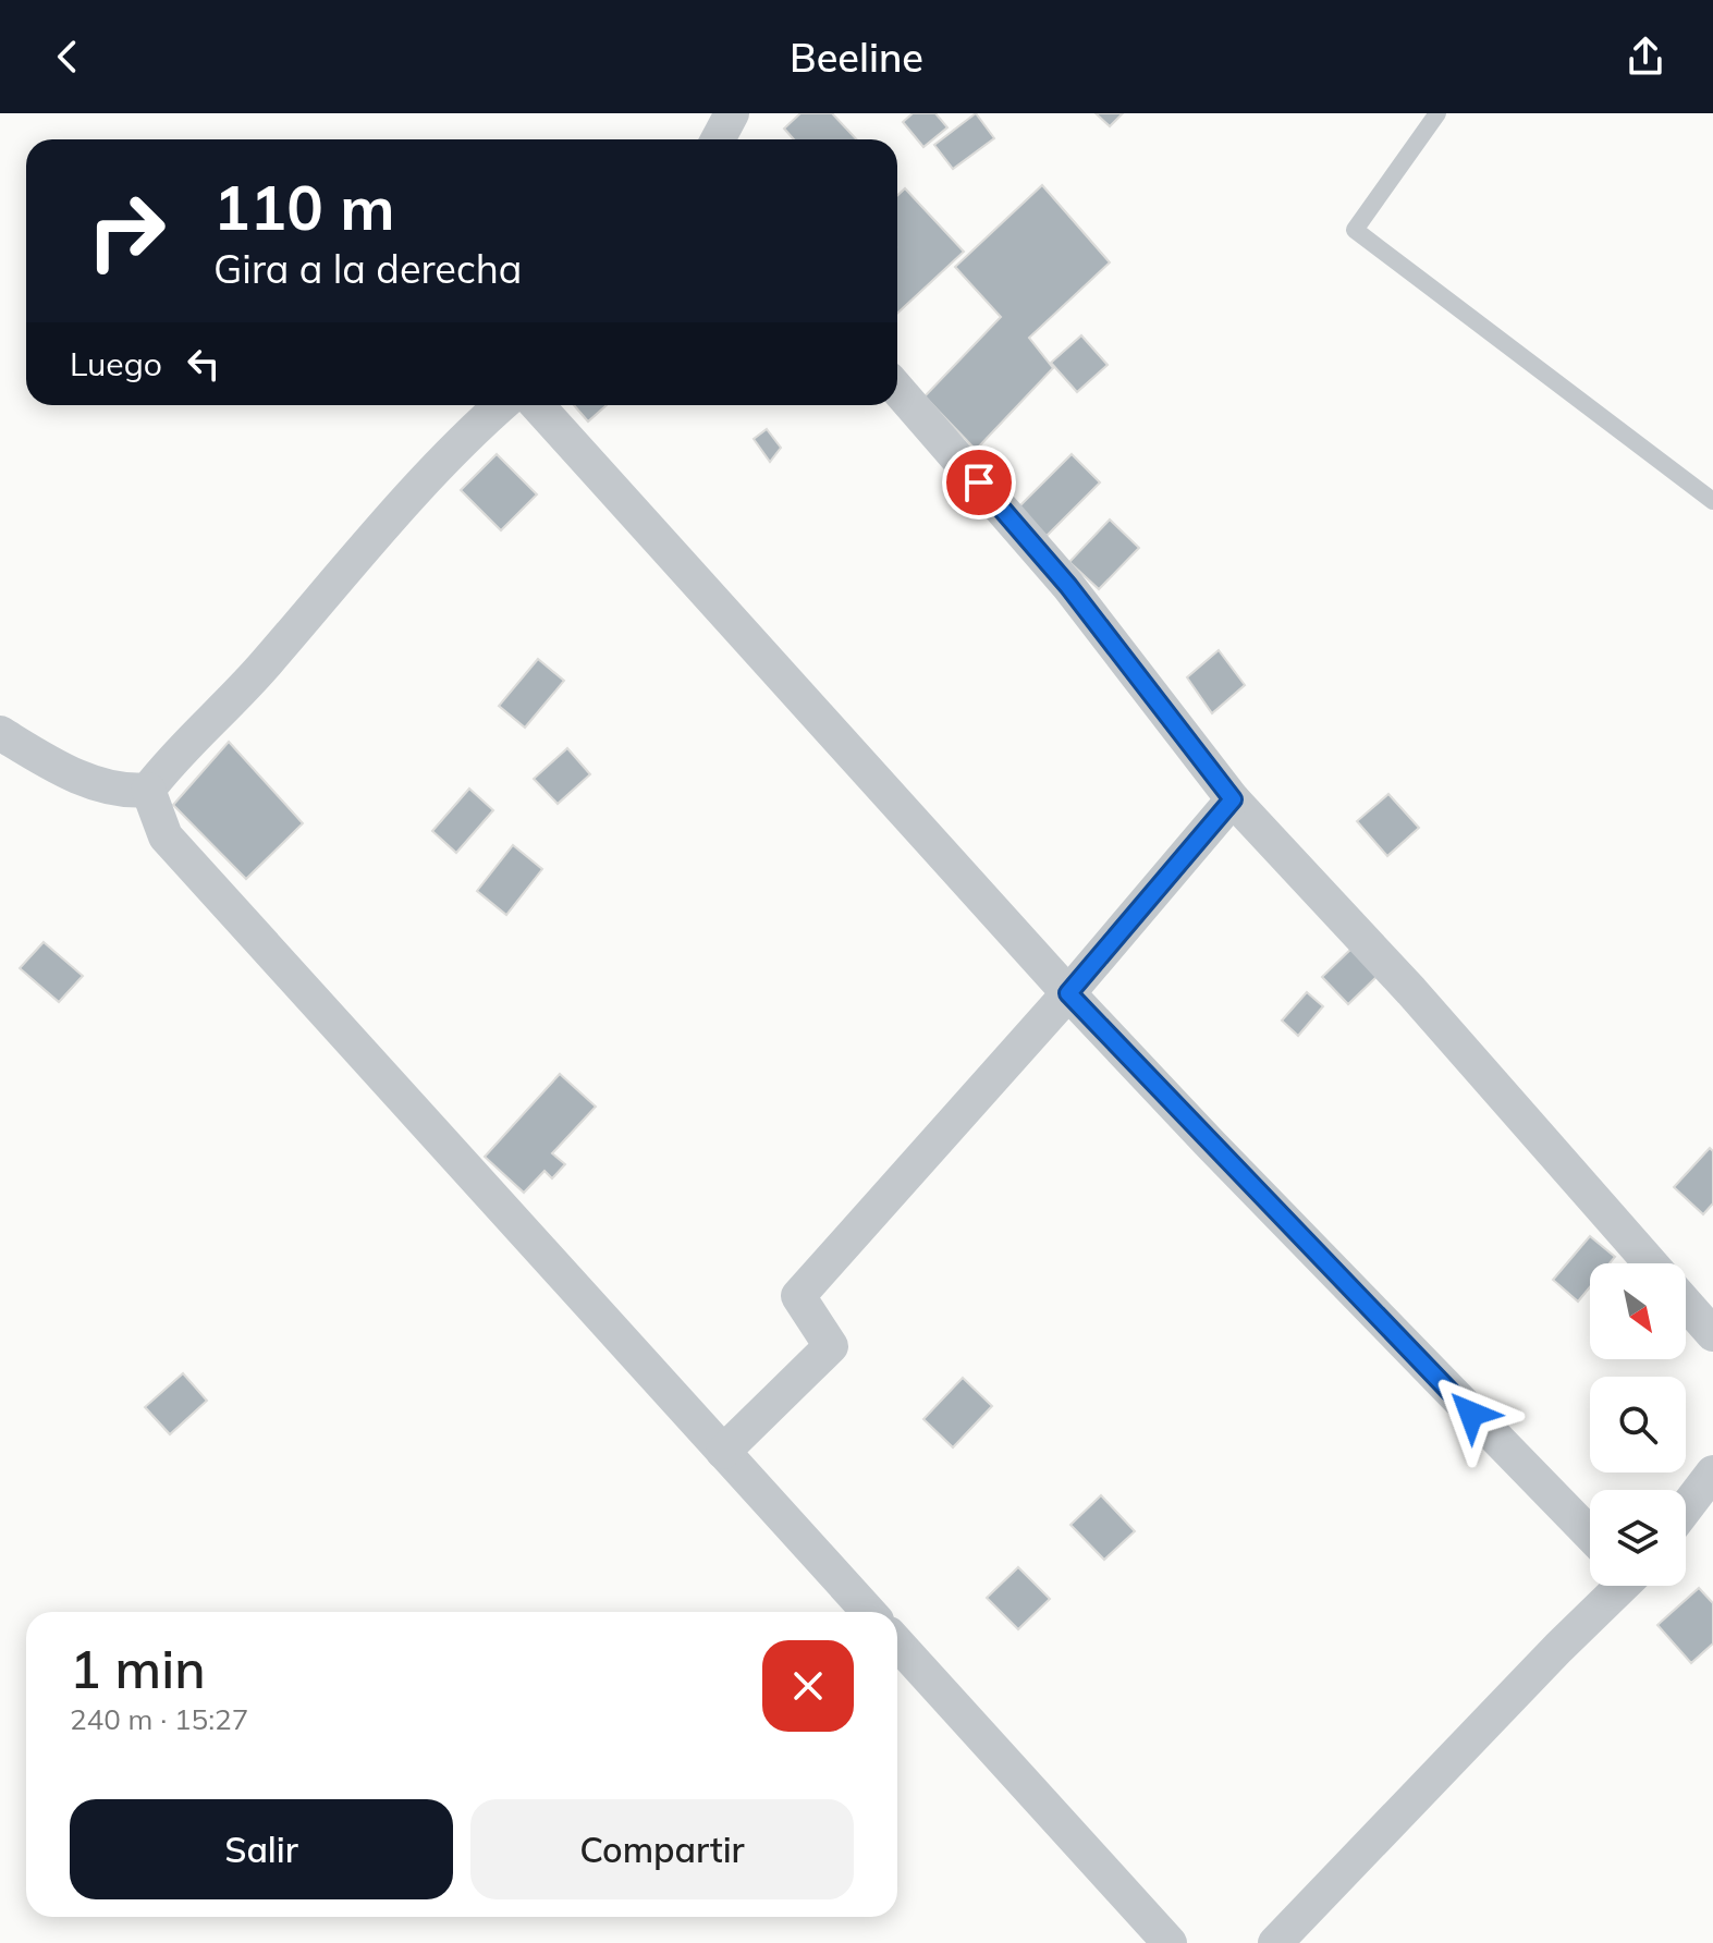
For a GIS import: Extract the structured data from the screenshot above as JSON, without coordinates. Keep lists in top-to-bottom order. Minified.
{"north":"bottom right","page":{"header":"Beeline","turn":["110 m","Gira a la derecha"],"then":"Luego","heading":["1 min","240 m · 15:27"],"buttons":["Salir","Compartir"]}}
